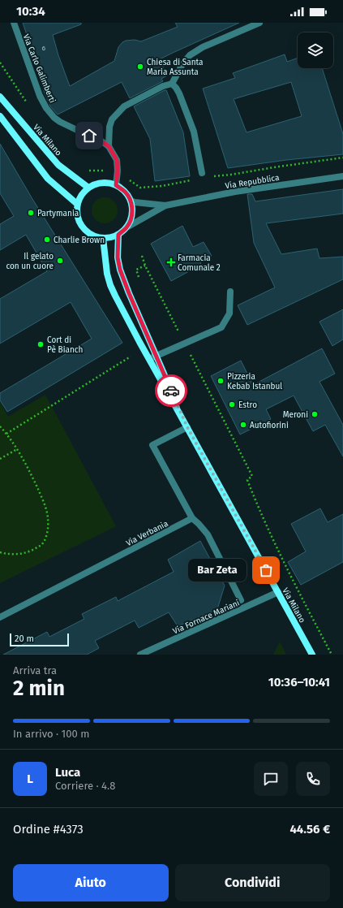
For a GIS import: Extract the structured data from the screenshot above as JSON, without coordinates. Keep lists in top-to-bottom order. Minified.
{"streets":{"street":["Via Carlo Galimberti","Via Milano","Via Repubblica","Via Verbania","Via Fornace Mariani"]},"crossings":[["Via Milano","Via Repubblica"],["Via Milano","Via Fornace Mariani"]],"places":{"other":["Chiesa di Santa Maria Assunta","Partymania","Charlie Brown","Il gelato con un cuore","Cort di Pè Bianch","Pizzeria Kebab Istanbul","Estro","Meroni","Autofiorini","Bar Zeta"],"health":["Farmacia Comunale 2"]},"house_numbers":["6"],"scale_bar":"20 m","page":{"status":"10:34","bubble":"Bar Zeta","scale":"20 m","heading":["2 min","Arriva tra","10:36–10:41"],"panel":["Luca","Corriere · 4.8","Ordine #4373","44.56 €"],"bar":"In arrivo · 100 m","round":"L","buttons":["Aiuto","Condividi"]}}
